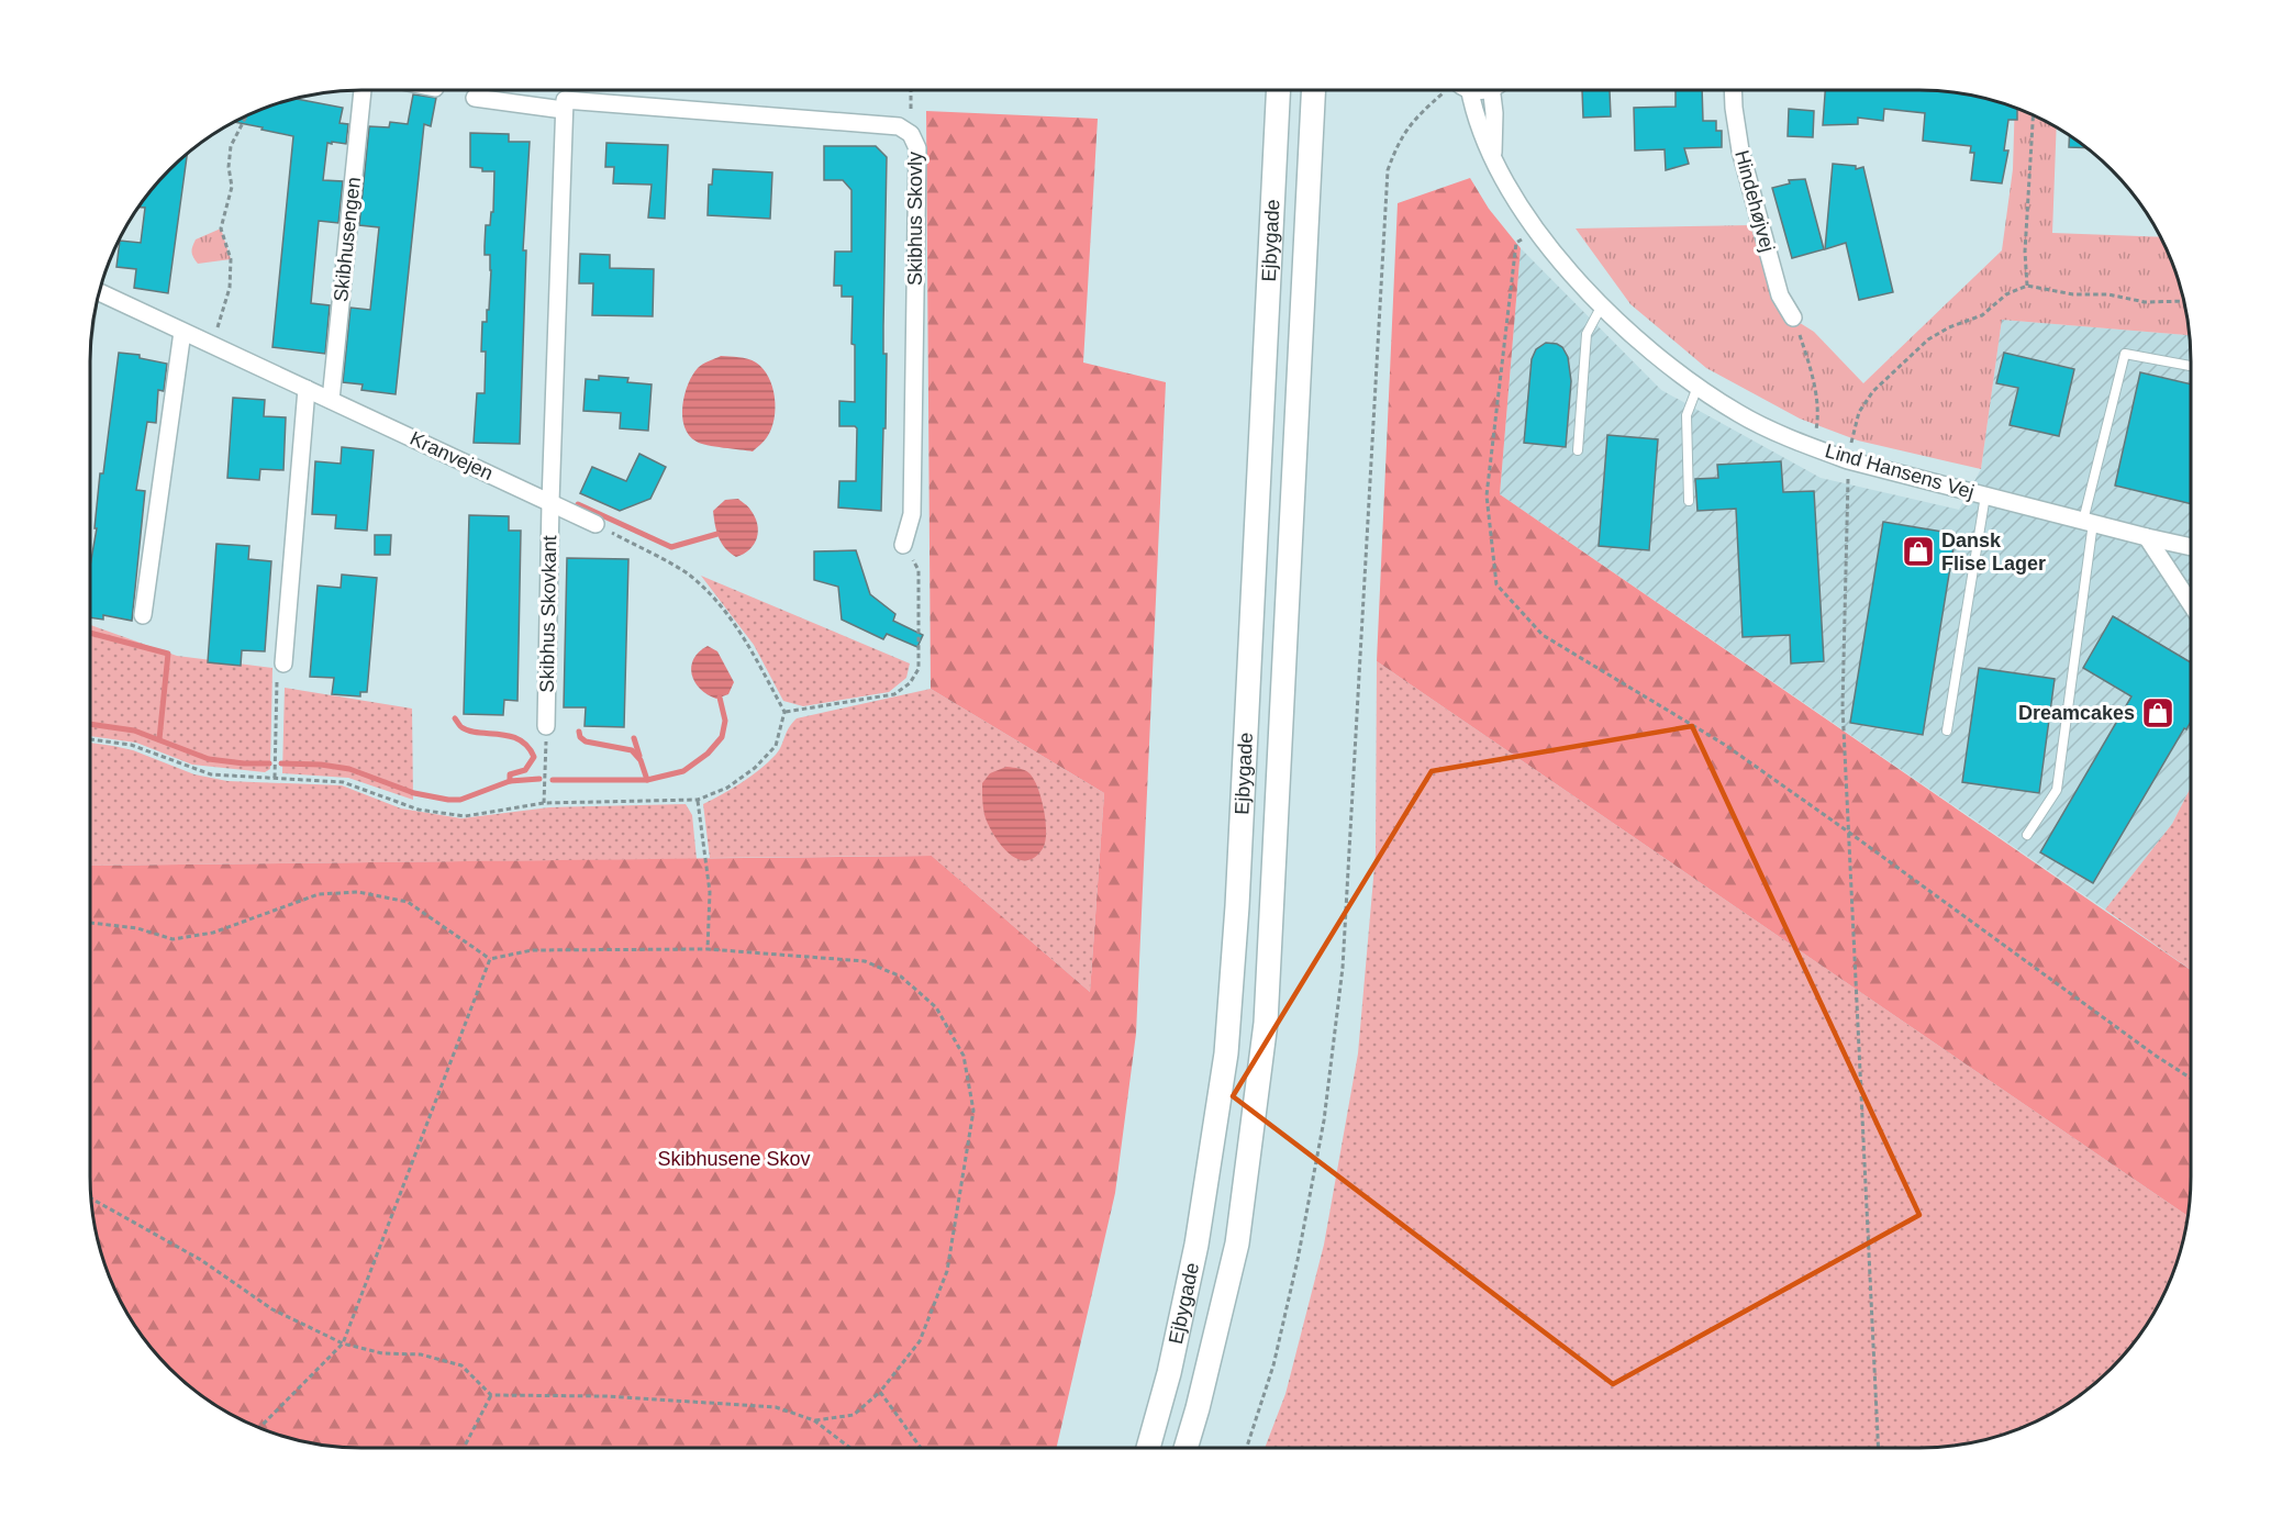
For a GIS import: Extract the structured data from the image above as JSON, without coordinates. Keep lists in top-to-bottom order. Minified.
{"streets":{"main road":["Ejbygade"],"street":["Hindehøjvej","Skibhus Skovly","Skibhusengen","Kranvejen","Lind Hansens Vej","Skibhus Skovkant"]},"crossings":[["Skibhusengen","Kranvejen"],["Kranvejen","Skibhus Skovkant"]],"parks":["Skibhusene Skov"],"places":{"shop":["Dansk Flise Lager","Dreamcakes"]}}
